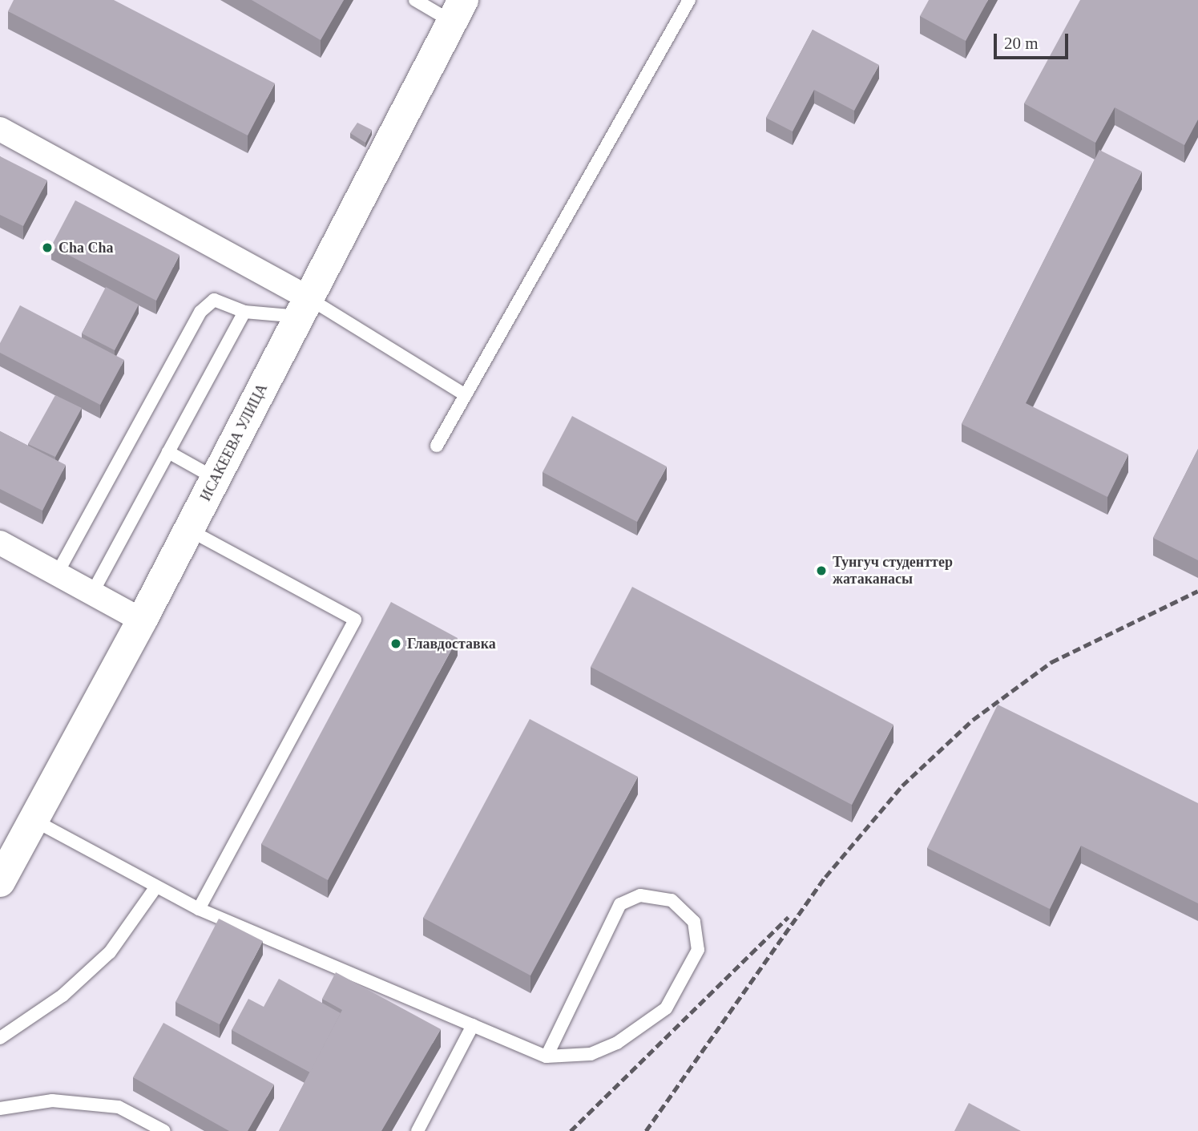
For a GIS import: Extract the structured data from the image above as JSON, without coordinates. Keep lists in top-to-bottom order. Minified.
{"streets":{"street":["ИСАКЕЕВА УЛИЦА"]},"places":["Cha Cha","Тунгуч студенттер жатаканасы","Главдоставка"],"scale_bar":"20 m"}
